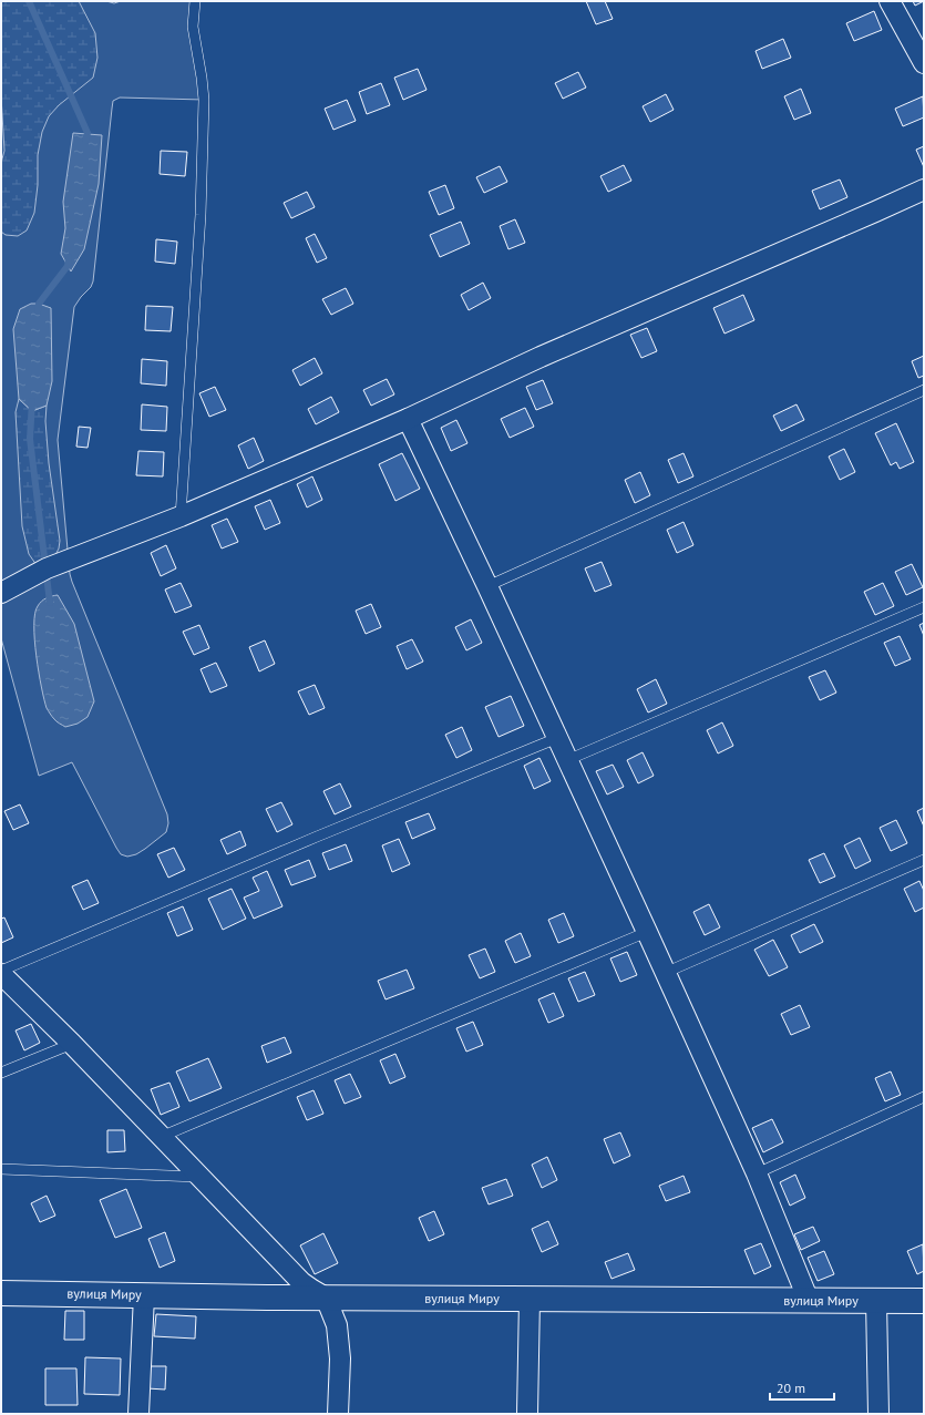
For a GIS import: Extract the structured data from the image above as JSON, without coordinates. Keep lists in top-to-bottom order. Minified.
{"streets":{"street":["вулиця Миру"]},"scale_bar":"20 m"}
